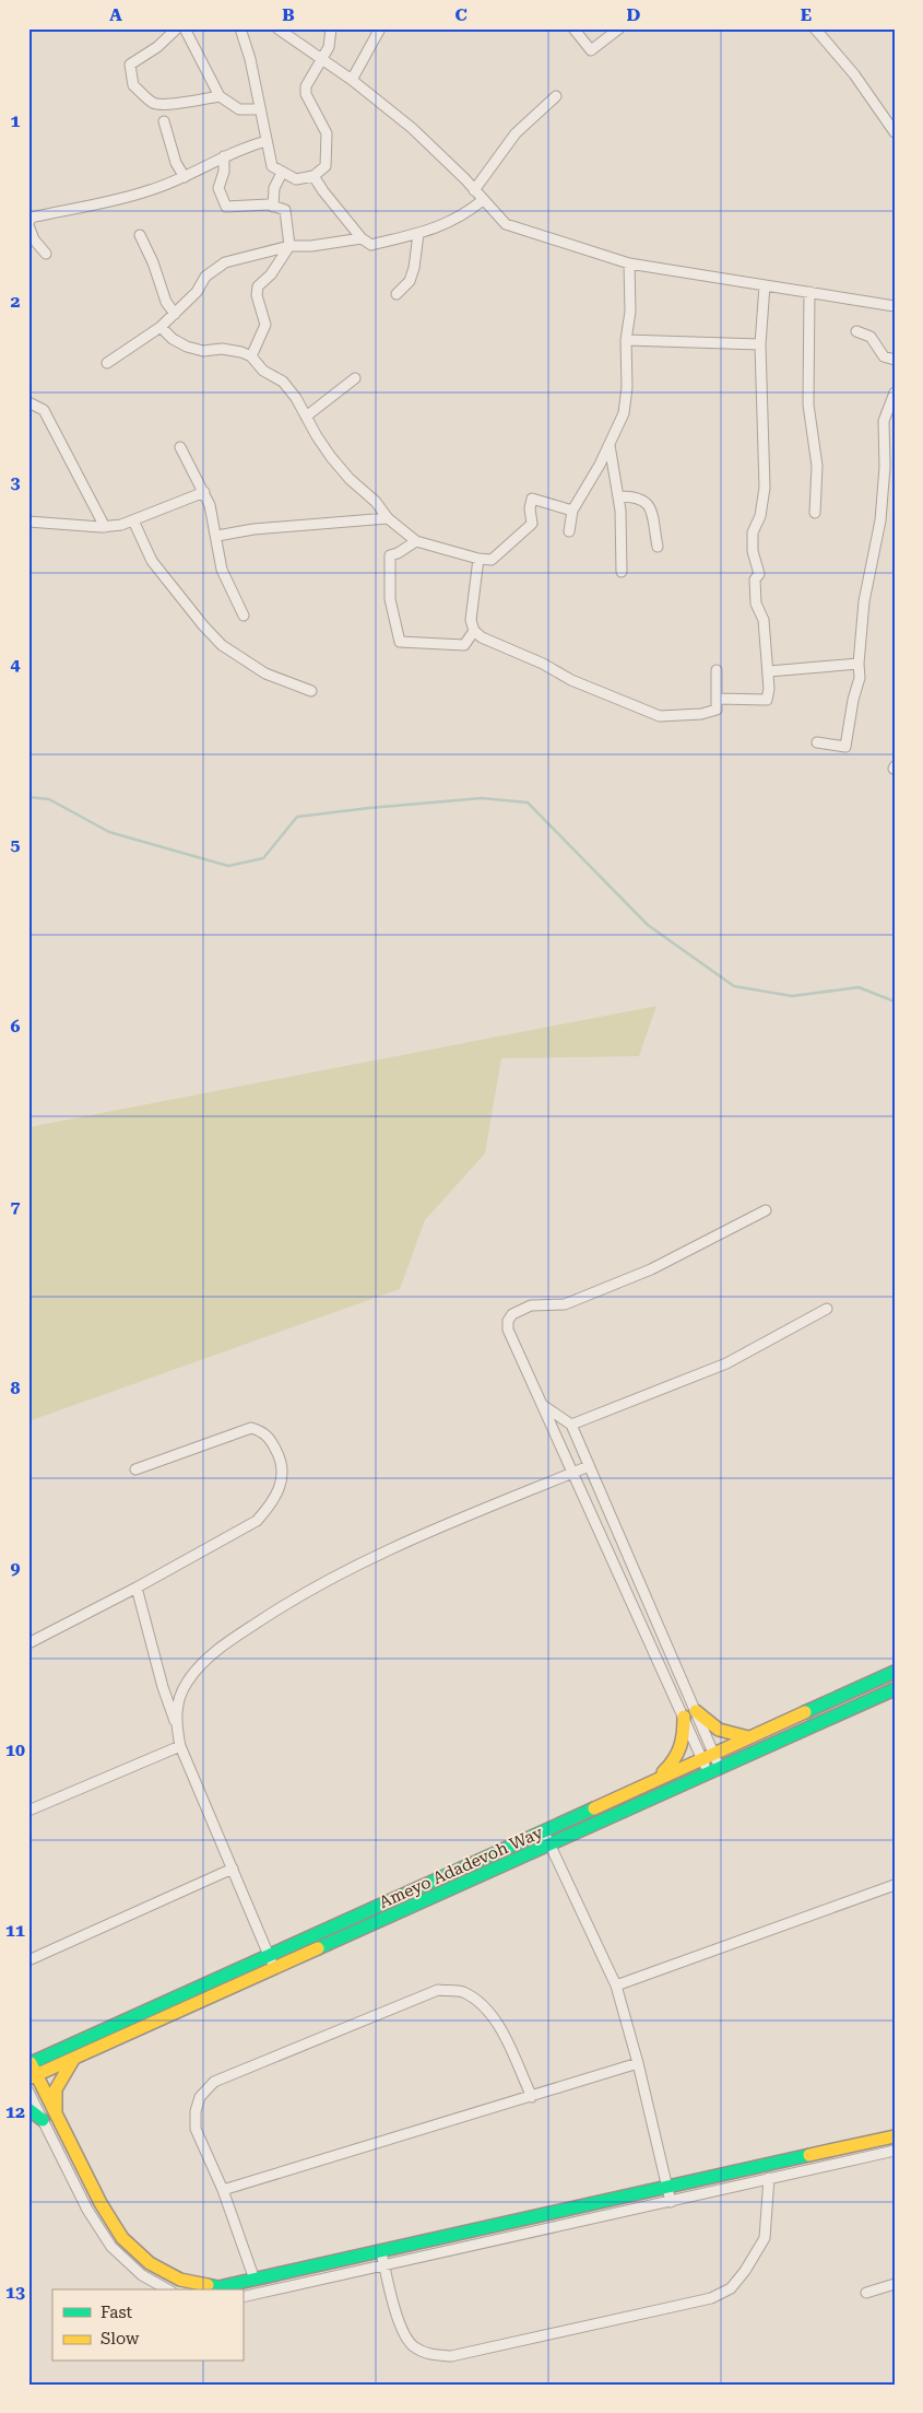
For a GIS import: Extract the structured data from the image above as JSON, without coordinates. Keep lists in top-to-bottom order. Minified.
{"streets":{"street":["Ameyo Adadevoh Way"]},"legend":["Fast","Slow"],"grid":{"columns":["A","B","C","D","E"],"rows":["1","2","3","4","5","6","7","8","9","10","11","12","13"]}}
